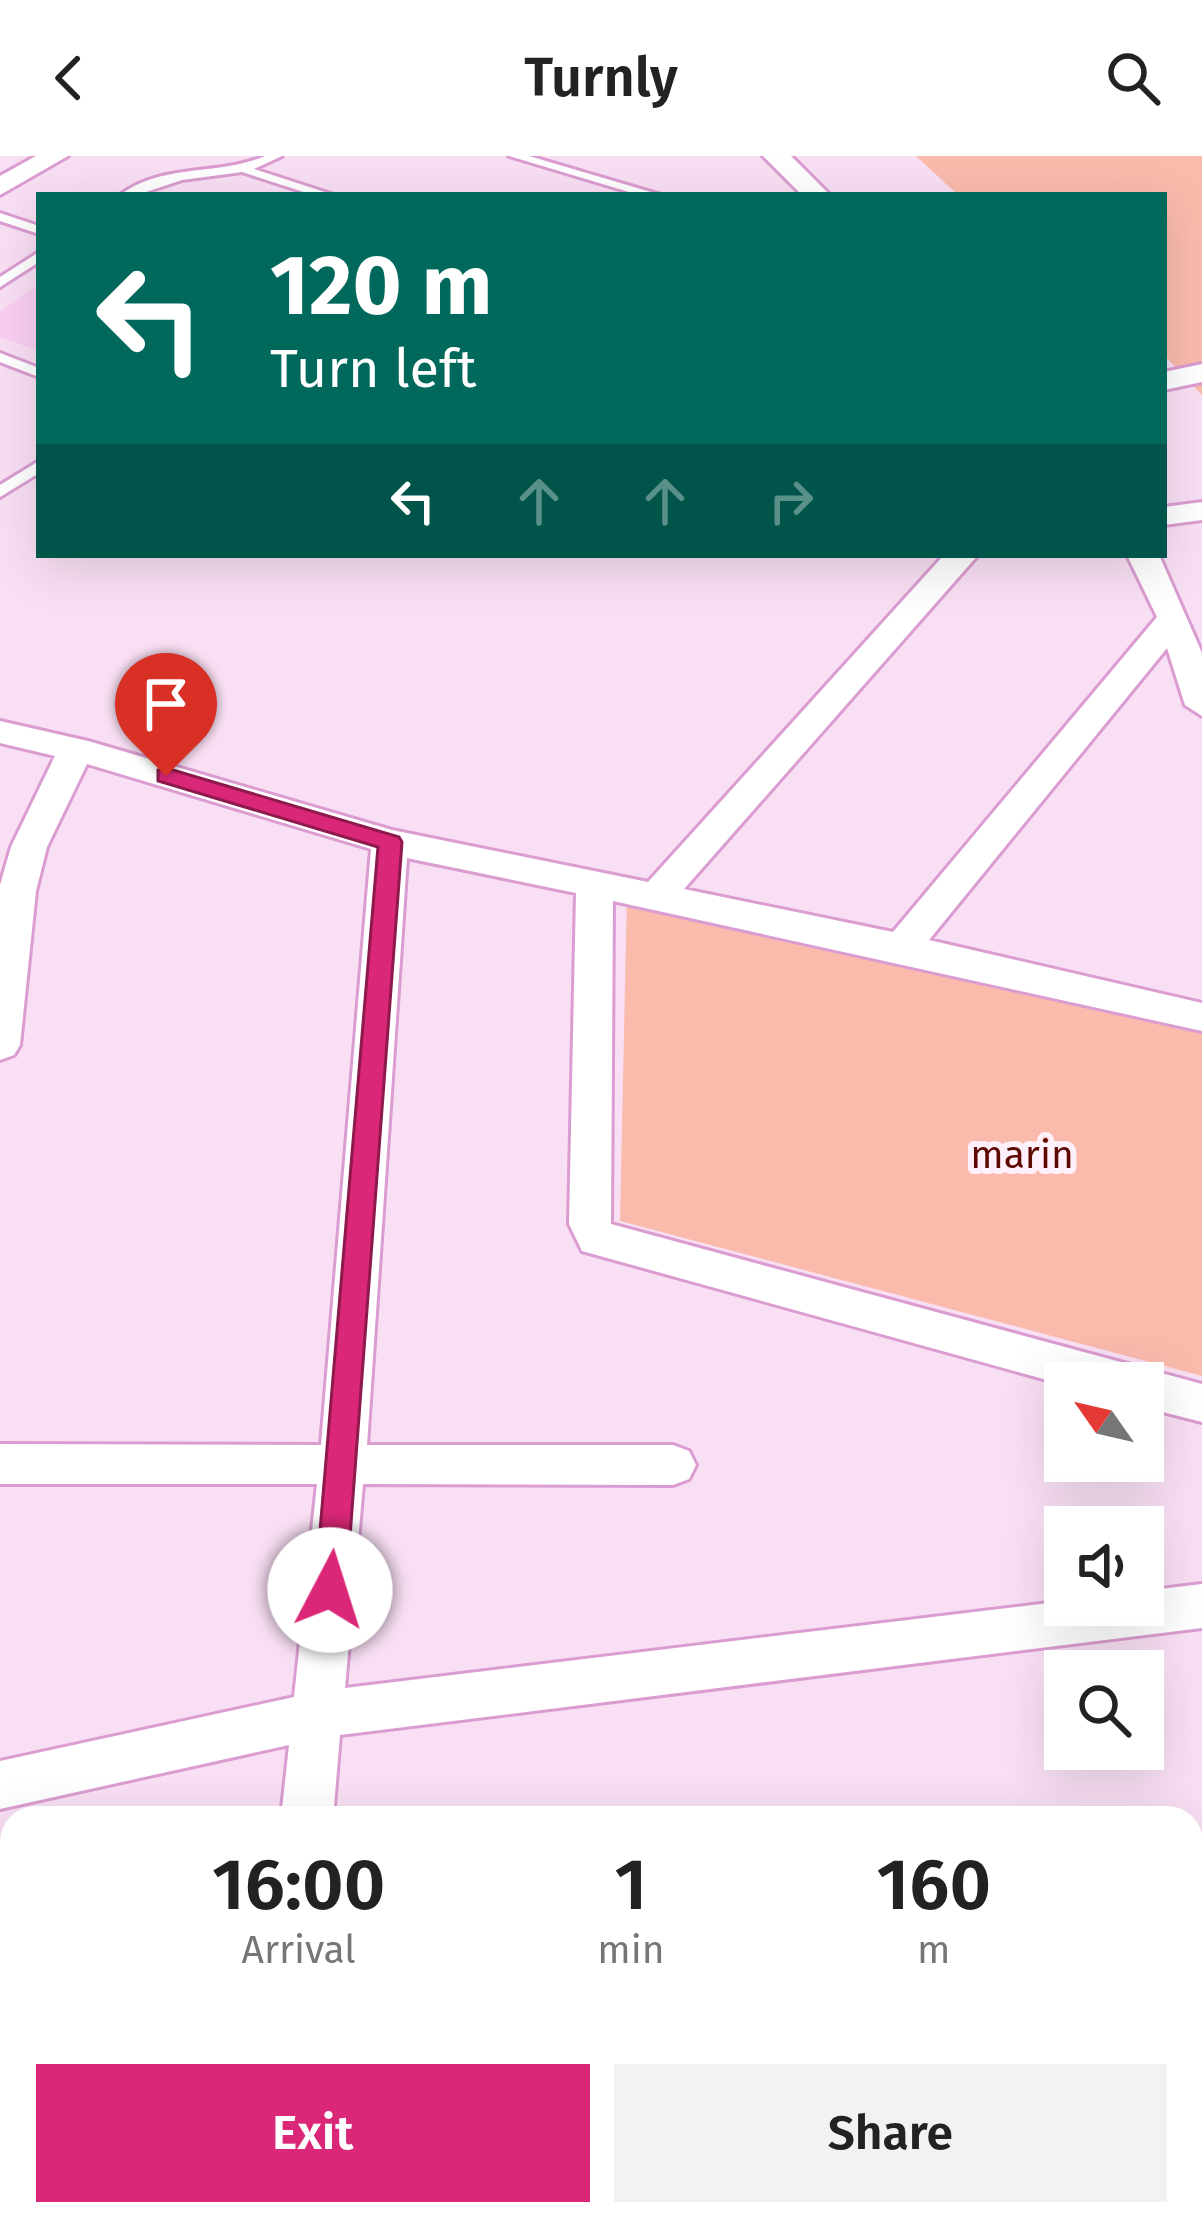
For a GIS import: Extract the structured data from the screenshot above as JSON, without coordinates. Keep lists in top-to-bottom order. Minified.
{"parks":["marin"],"north":"top left","page":{"header":"Turnly","turn":["120 m","Turn left"],"eta":["16:00","Arrival","1","min","160","m"],"buttons":["Exit","Share"]}}
